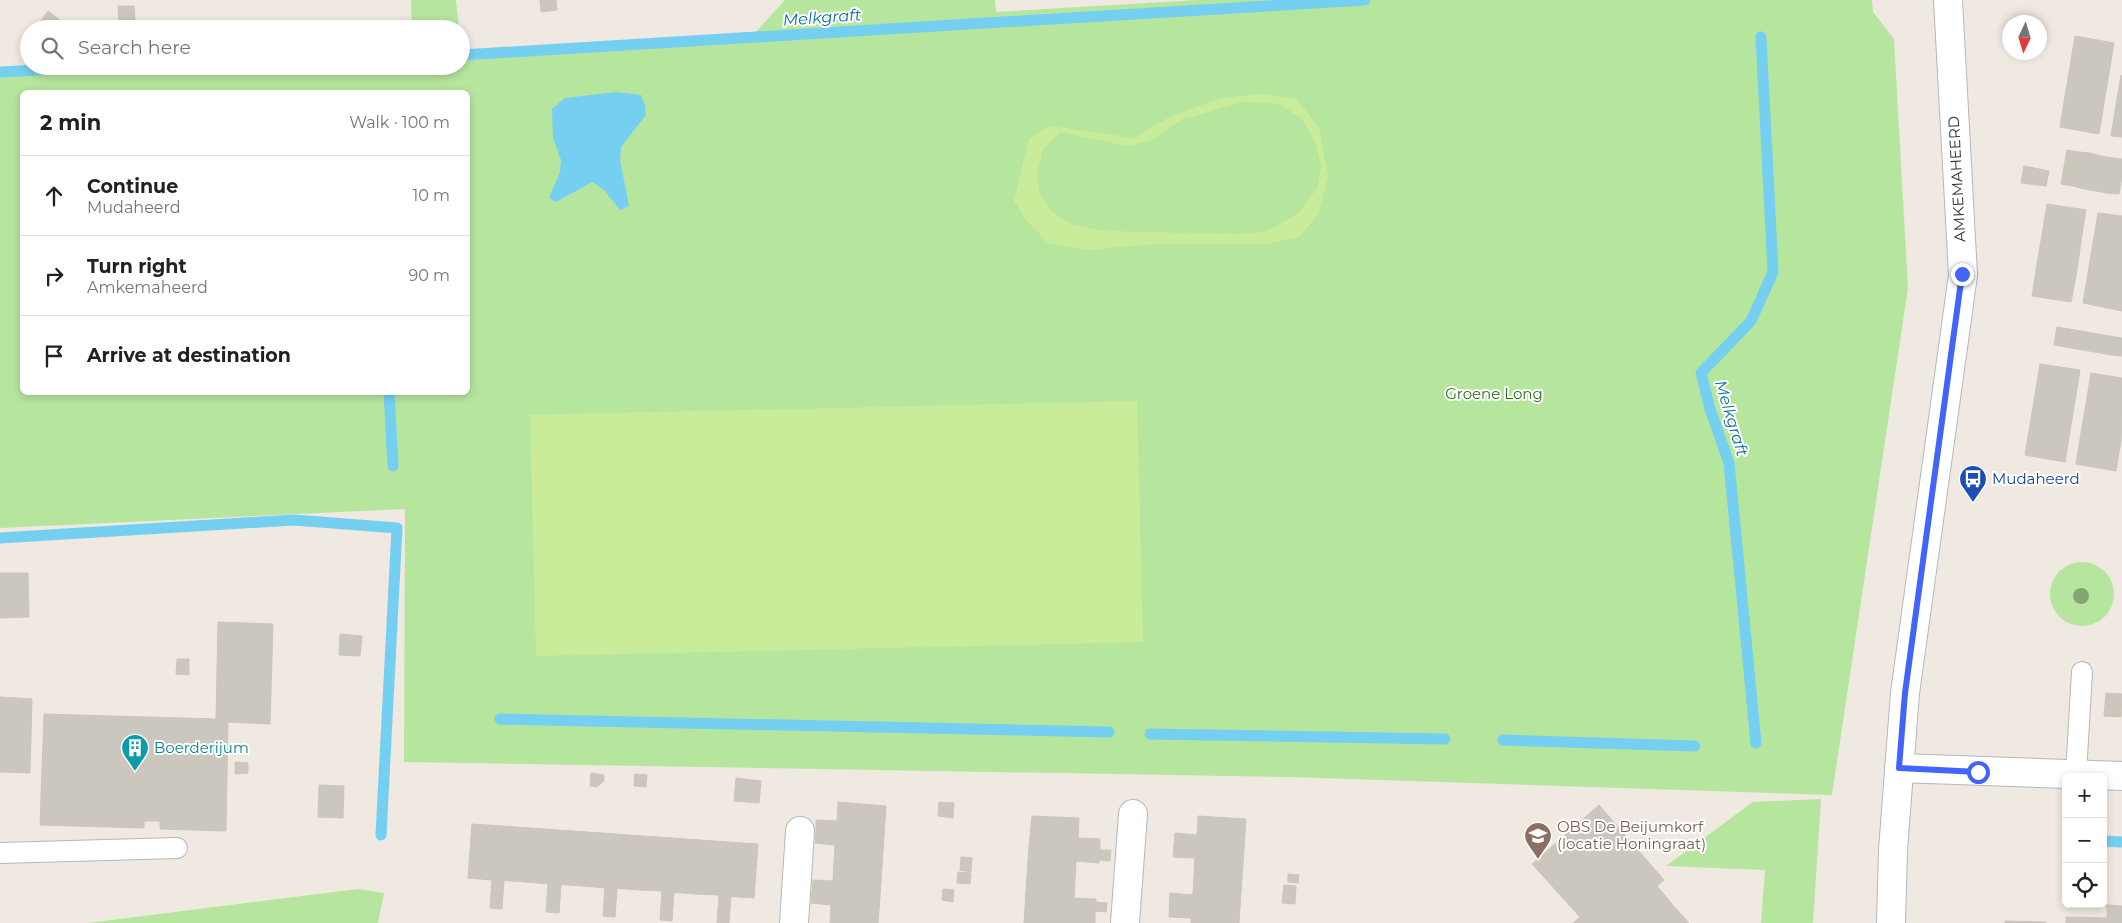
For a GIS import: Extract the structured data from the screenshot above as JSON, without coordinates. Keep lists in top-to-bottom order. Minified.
{"streets":{"street":["AMKEMAHEERD"]},"water":["Melkgraft"],"parks":["Groene Long"],"places":{"bus stop":["Mudaheerd"],"building":["Boerderijum"],"school or university":["OBS De Beijumkorf (locatie Honingraat)"]},"north":"bottom","page":{"search":"Search here","heading":["2 min","Walk · 100 m"],"list":[["Continue","Mudaheerd","10 m"],["Turn right","Amkemaheerd","90 m"],"Arrive at destination"],"map_buttons":["+","−"]}}
